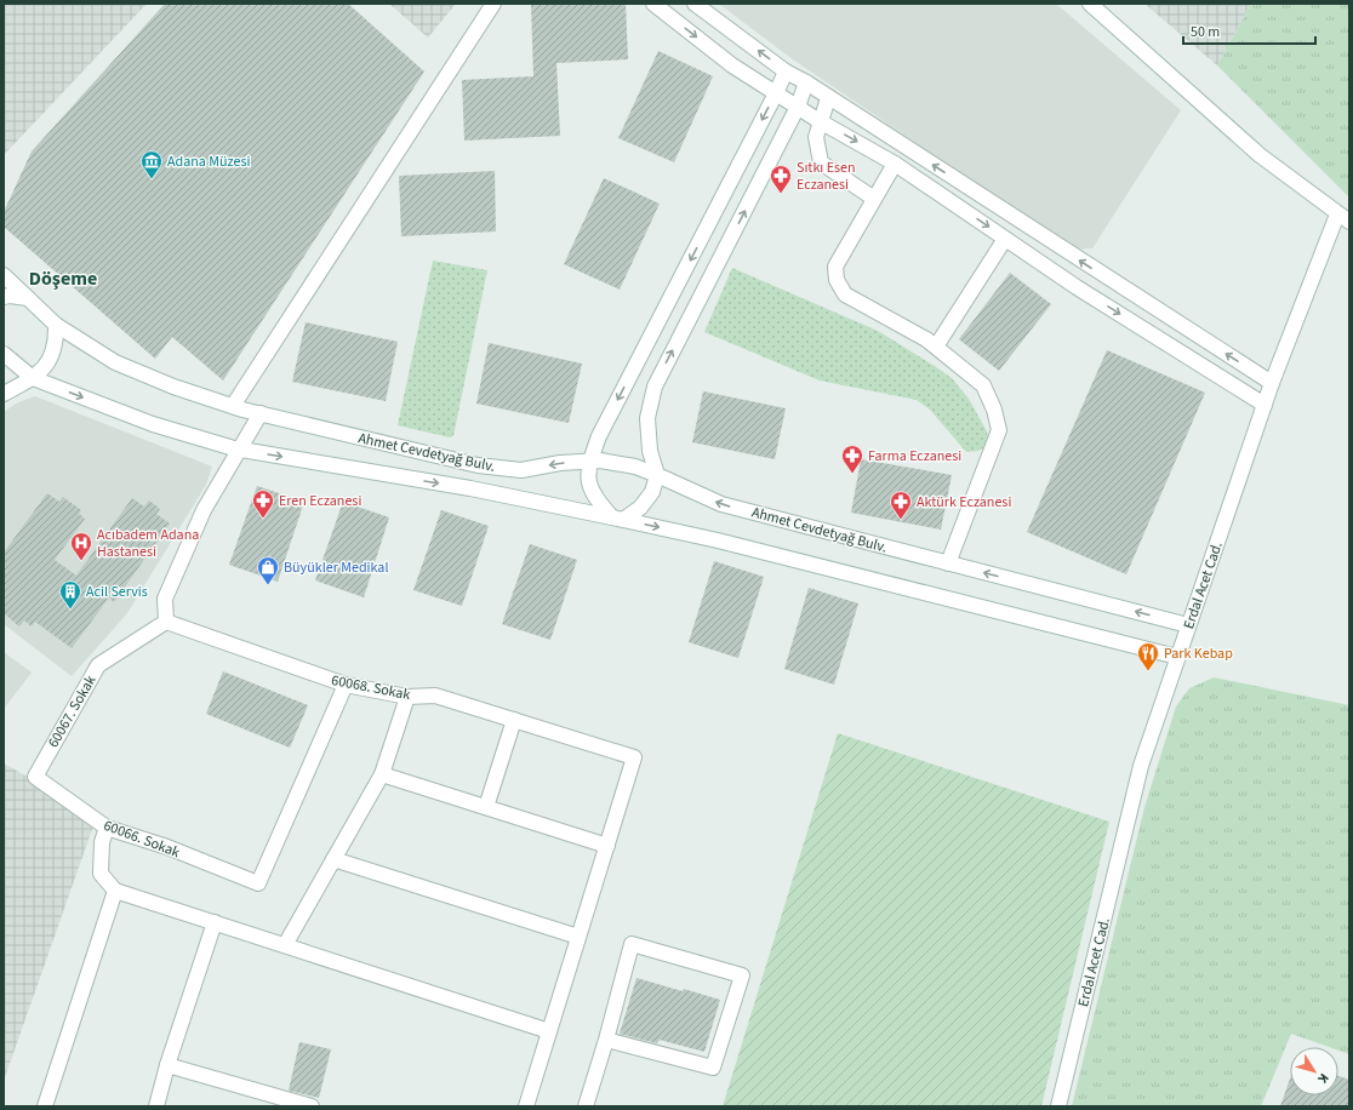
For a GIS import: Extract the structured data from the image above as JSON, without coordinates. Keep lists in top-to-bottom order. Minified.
{"streets":{"street":["Ahmet Cevdetyağ Bulv.","Erdal Acet Cad.","60068. Sokak","60067. Sokak","60066. Sokak"]},"crossings":[["Ahmet Cevdetyağ Bulv.","Erdal Acet Cad."],["60068. Sokak","60067. Sokak"],["60068. Sokak","60066. Sokak"],["60067. Sokak","60066. Sokak"]],"districts":["Döşeme"],"places":{"museum":["Adana Müzesi"],"pharmacy":["Sıtkı Esen Eczanesi","Farma Eczanesi","Eren Eczanesi","Aktürk Eczanesi"],"hospital":["Acıbadem Adana Hastanesi"],"shop":["Büyükler Medikal"],"building":["Acil Servis"],"restaurant":["Park Kebap"]},"scale_bar":"50 m","north":"bottom right"}
